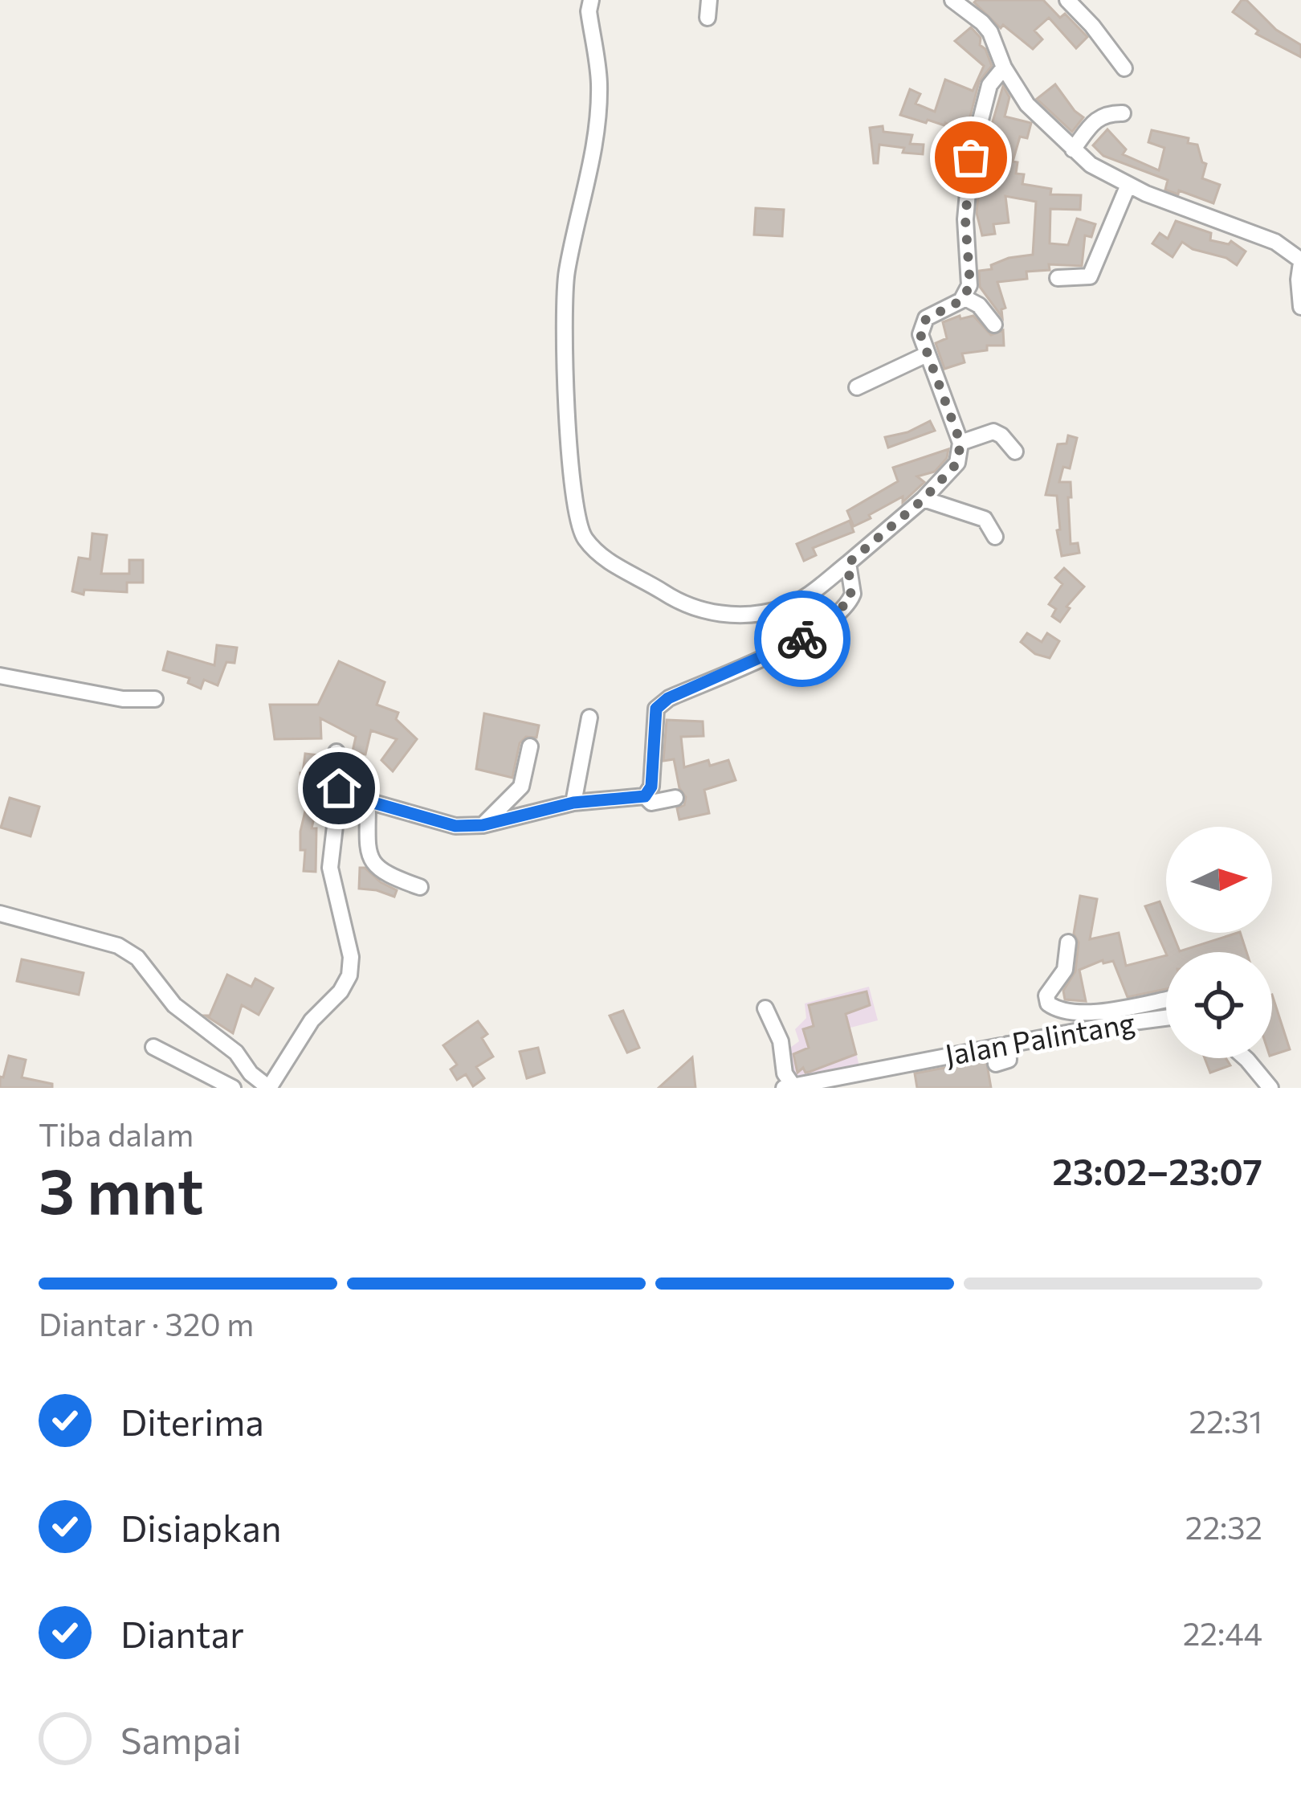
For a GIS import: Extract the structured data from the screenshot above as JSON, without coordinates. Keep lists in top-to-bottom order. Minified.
{"streets":{"street":["Jalan Palintang"]},"north":"right","page":{"heading":["3 mnt","Tiba dalam","23:02–23:07"],"bar":"Diantar · 320 m","list":[["Diterima","22:31"],["Disiapkan","22:32"],["Diantar","22:44"],"Sampai"]}}
